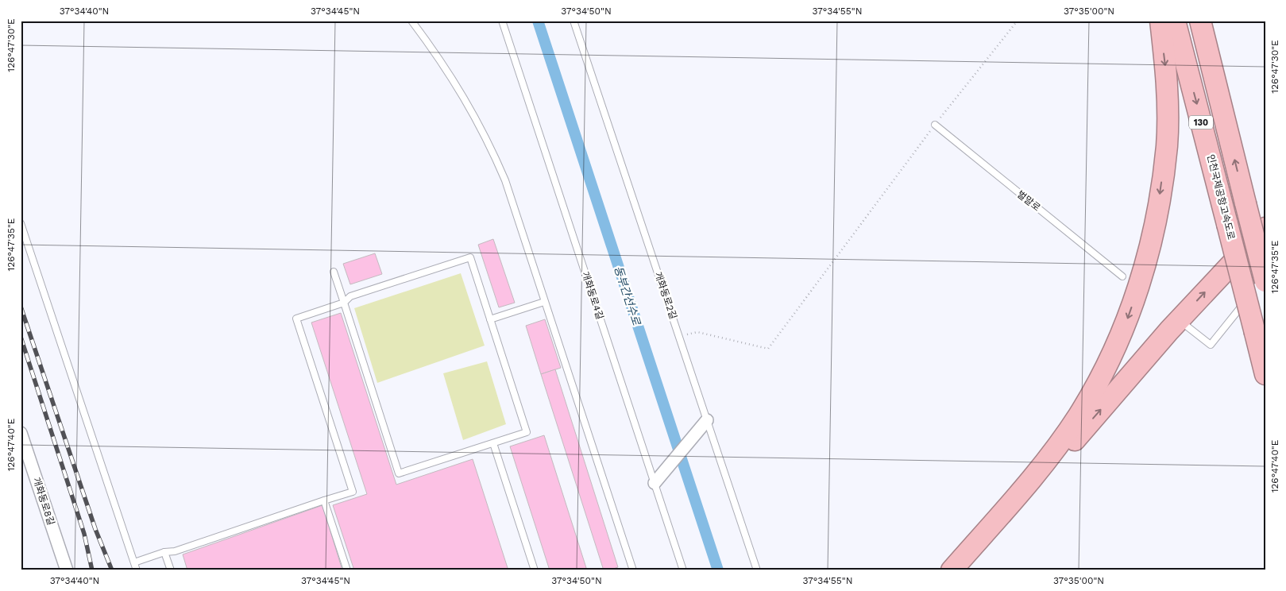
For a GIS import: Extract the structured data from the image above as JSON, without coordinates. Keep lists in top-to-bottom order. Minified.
{"streets":{"highway":["130","인천국제공항고속도로"],"street":["개화동로8길"],"lane":["벌말로","개화동로4길","개화동로2길"]},"water":["동부간선수로"],"coordinates":["37°34'40\"N","37°34'45\"N","37°34'50\"N","37°34'55\"N","37°35'00\"N","126°47'30\"E","126°47'35\"E","126°47'40\"E"]}
